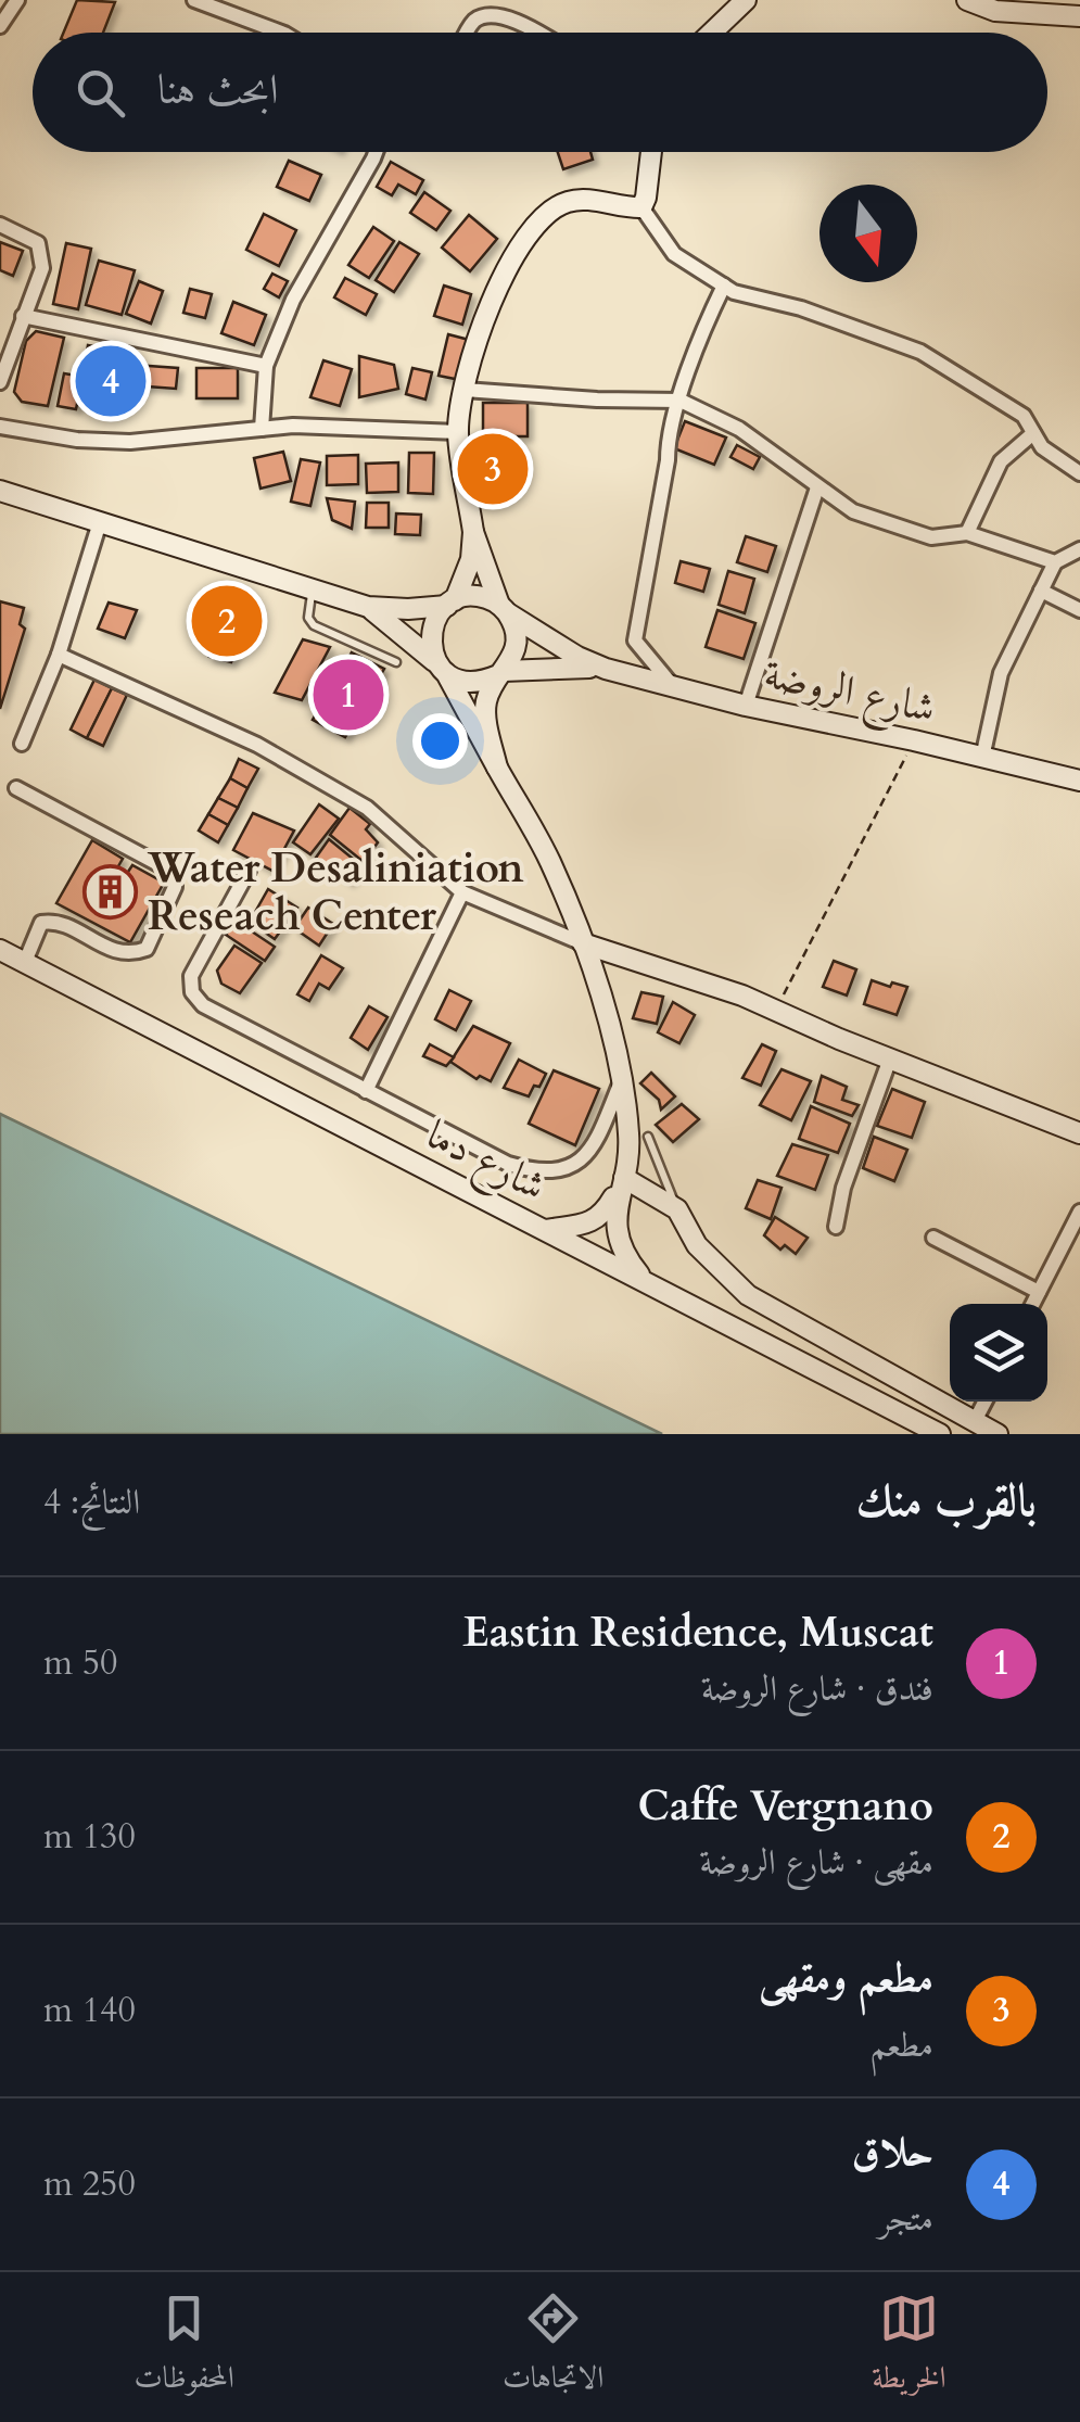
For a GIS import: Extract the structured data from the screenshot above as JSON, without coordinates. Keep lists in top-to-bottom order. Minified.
{"streets":{"street":["شارع الروضة","شارع دما"]},"places":{"building":["Water Desaliniation Reseach Center"]},"north":"bottom","page":{"search":"ابحث هنا","pins":["4","3","2","1"],"heading":["بالقرب منك","النتائج: 4"],"list":[{"mark":"1","name":"Eastin Residence, Muscat","note":"فندق · شارع الروضة","value":"50 m"},{"mark":"2","name":"Caffe Vergnano","note":"مقهى · شارع الروضة","value":"130 m"},{"mark":"3","name":"مطعم ومقهى","note":"مطعم","value":"140 m"},{"mark":"4","name":"حلاق","note":"متجر","value":"250 m"}],"nav":["الخريطة","الاتجاهات","المحفوظات"]}}
